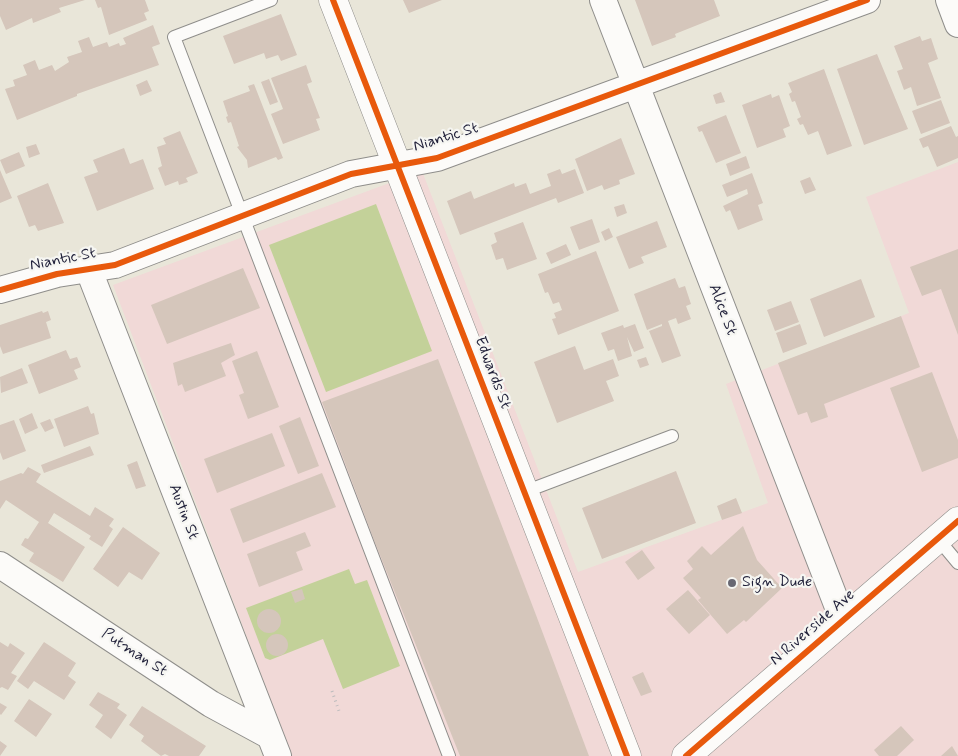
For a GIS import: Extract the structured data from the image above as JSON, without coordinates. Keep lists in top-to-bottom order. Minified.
{"streets":{"street":["Niantic St","Alice St","Edwards St","Austin St","N Riverside Ave","Putman St"]},"crossings":[["Niantic St","Alice St"],["Niantic St","Edwards St"],["Niantic St","Austin St"],["Alice St","N Riverside Ave"],["Austin St","Putman St"]],"places":["Sign Dude"]}
